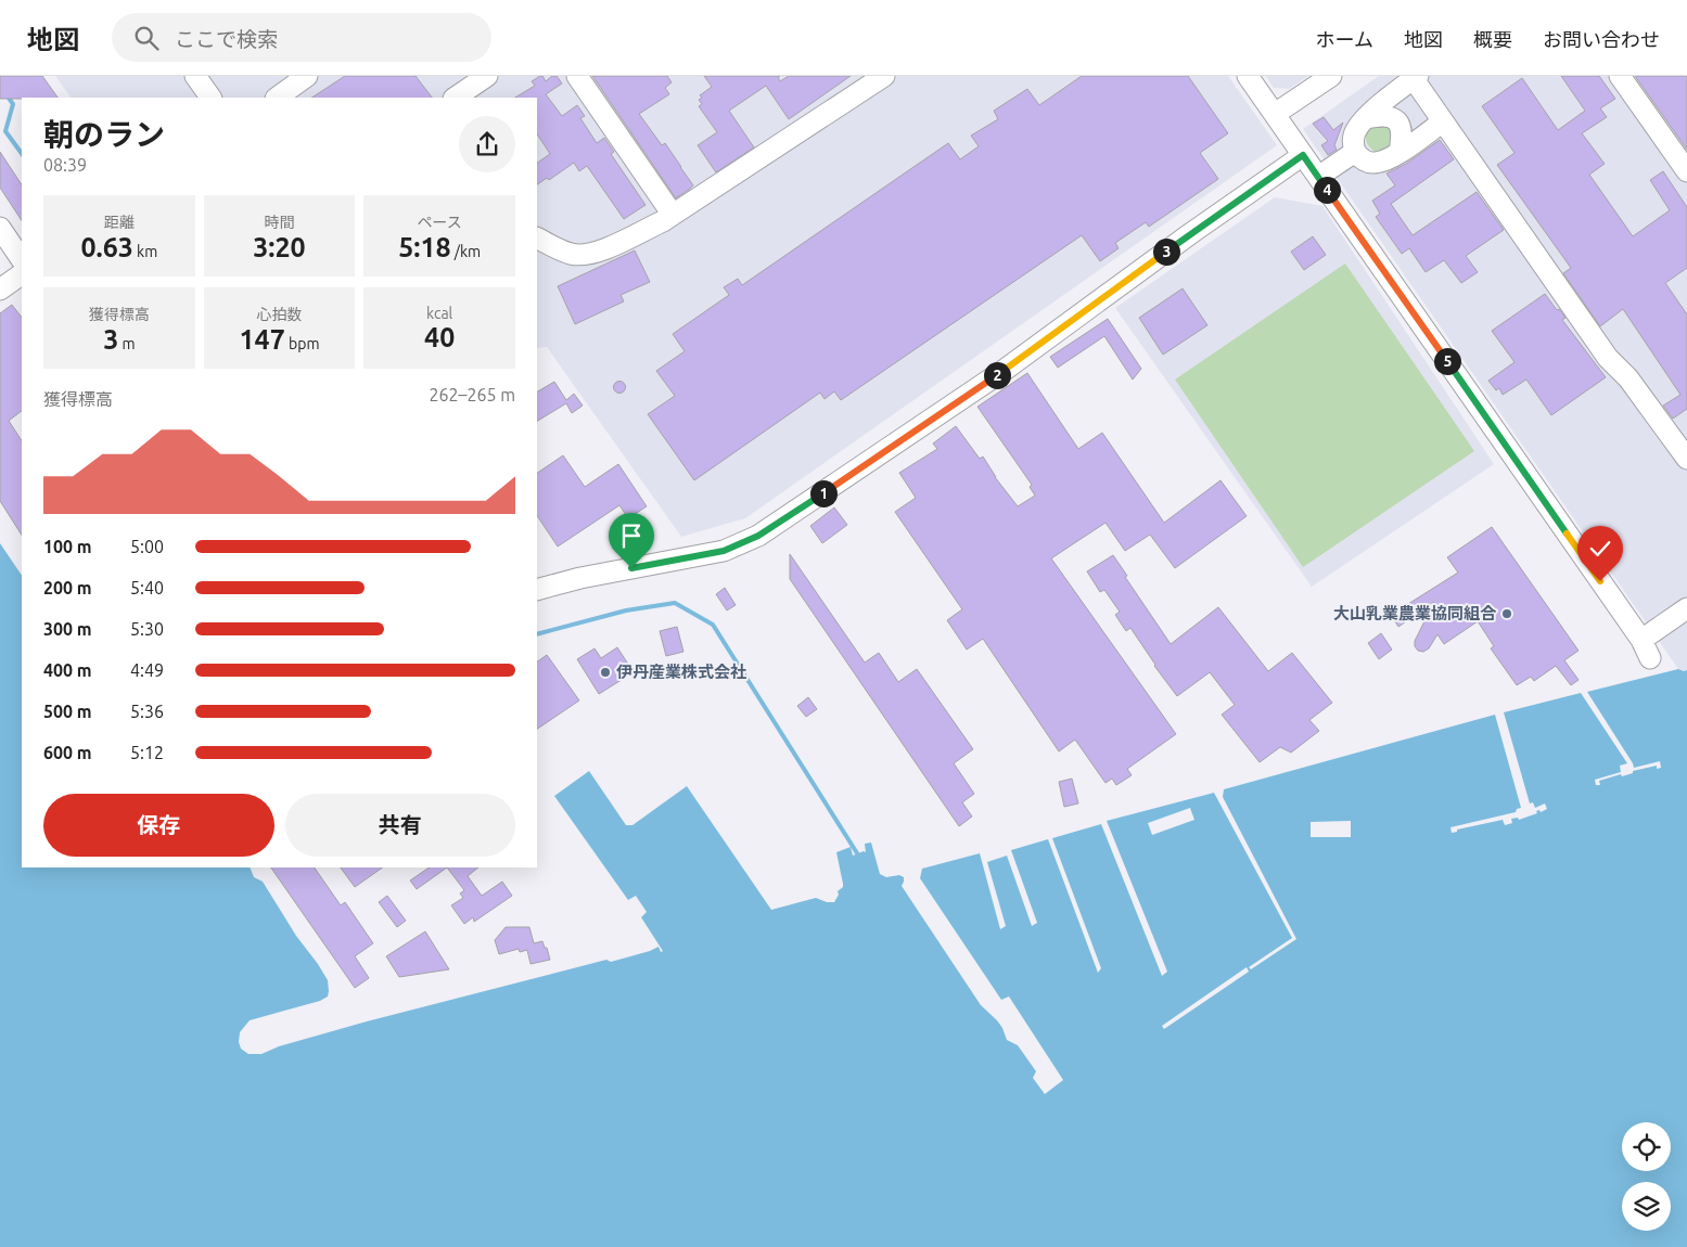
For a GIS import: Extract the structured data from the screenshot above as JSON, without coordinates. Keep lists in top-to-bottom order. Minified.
{"places":["大山乳業農業協同組合","伊丹産業株式会社"],"page":{"header":"地図","search":"ここで検索","nav":["ホーム","地図","概要","お問い合わせ"],"heading":["朝のラン","08:39"],"pins":["4","3","5","2","1"],"stats":[["距離","0.63 km"],["時間","3:20"],["ペース","5:18 /km"],["獲得標高","3 m"],["心拍数","147 bpm"],["kcal","40"]],"chart":["獲得標高","262–265 m"],"list":[{"name":"100 m","note":"5:00"},{"name":"200 m","note":"5:40"},{"name":"300 m","note":"5:30"},{"name":"400 m","note":"4:49"},{"name":"500 m","note":"5:36"},{"name":"600 m","note":"5:12"}],"buttons":["保存","共有"]}}
